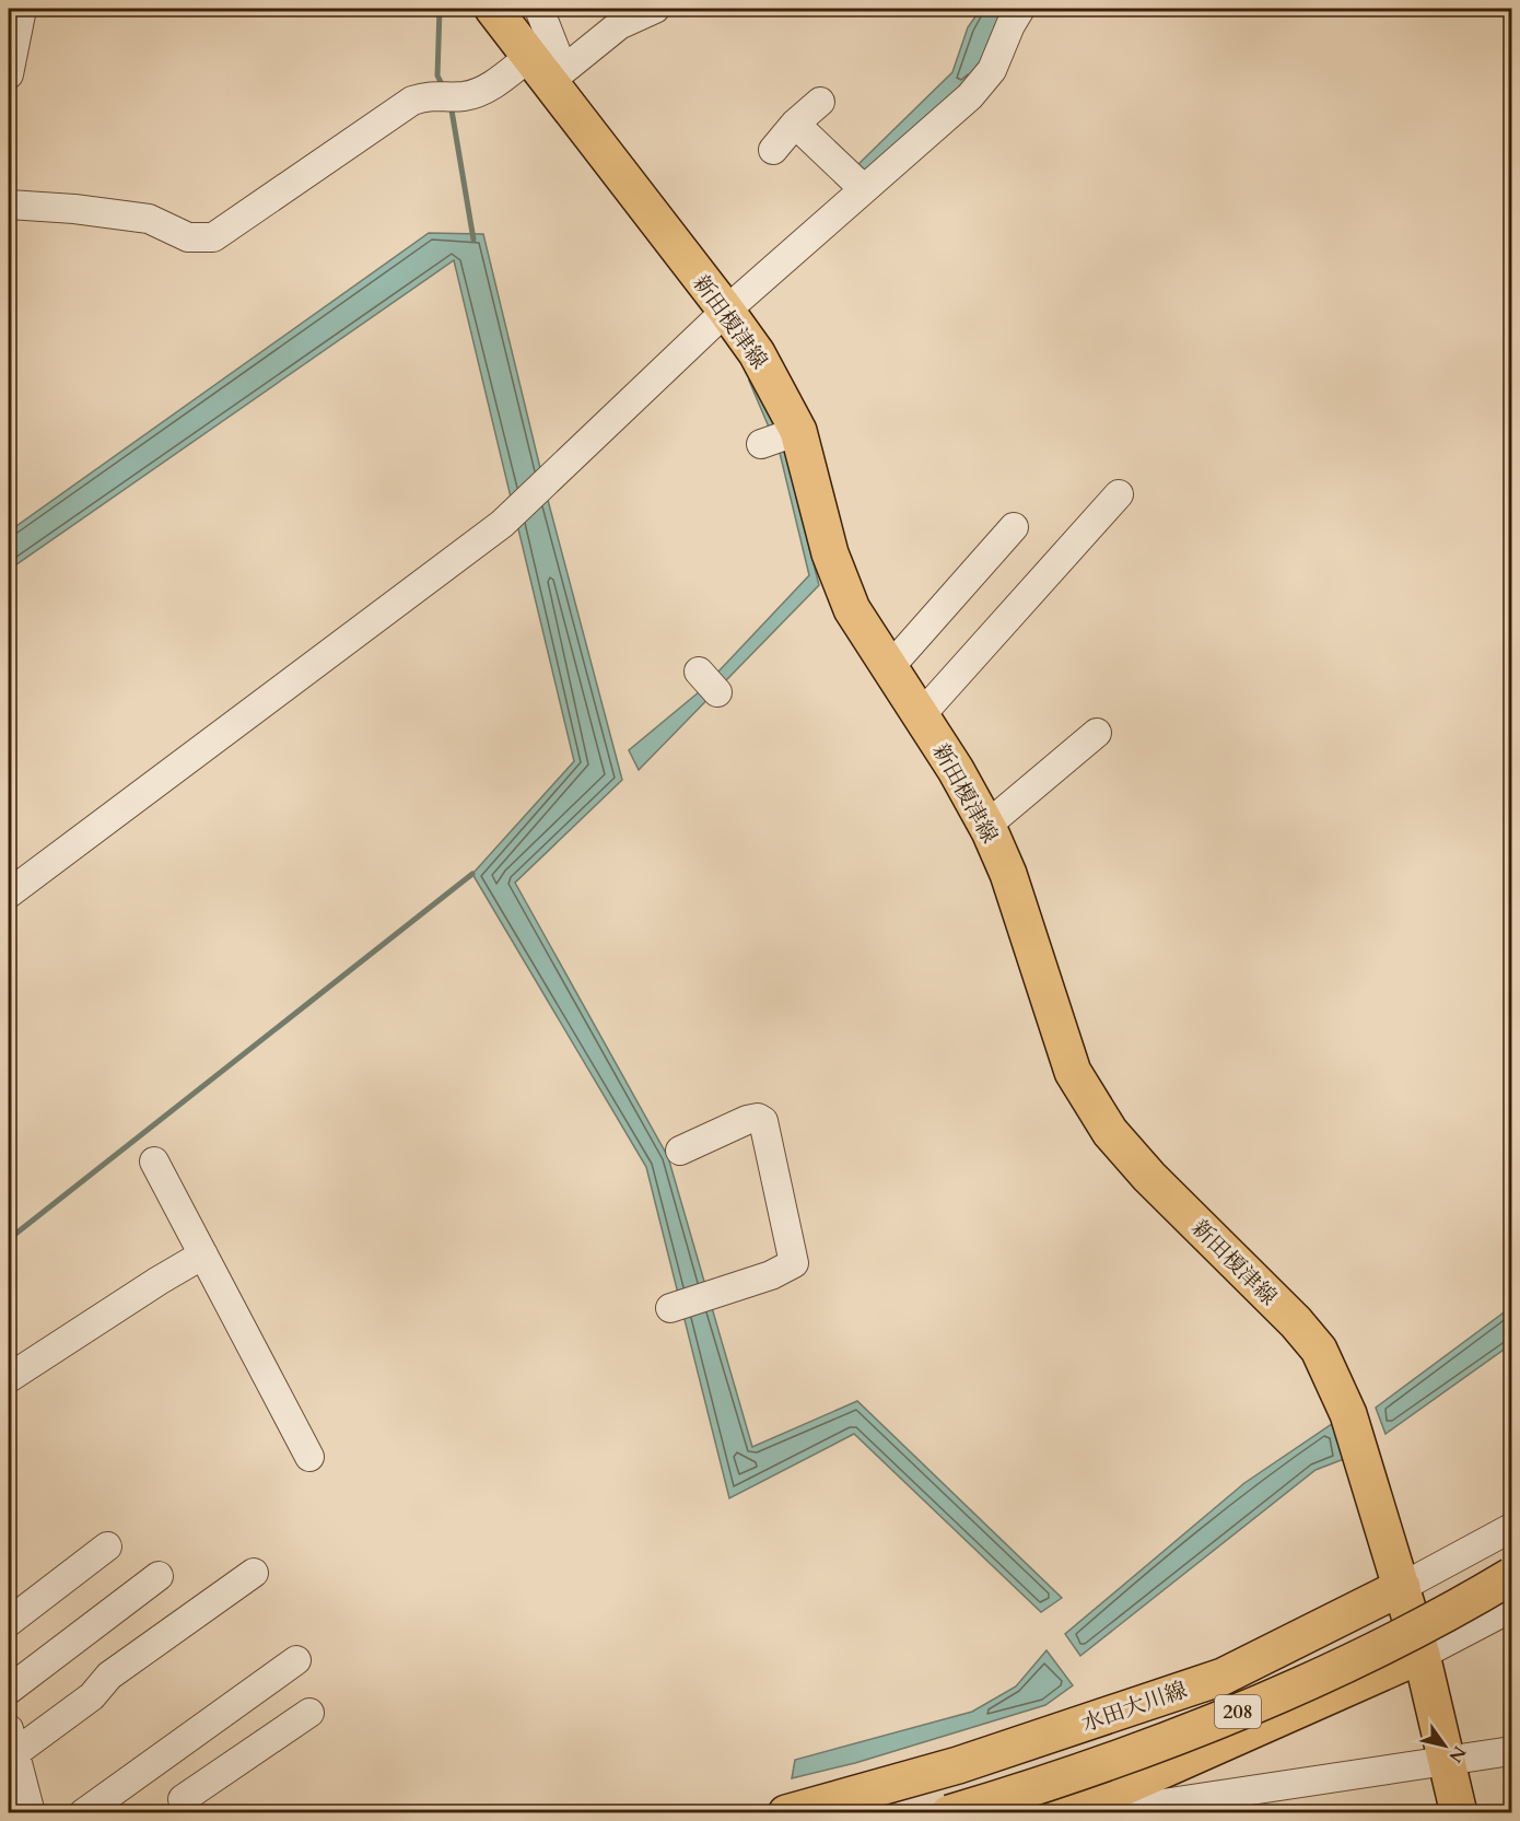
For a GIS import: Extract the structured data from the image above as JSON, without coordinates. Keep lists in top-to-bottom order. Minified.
{"streets":{"main road":["新田榎津線","水田大川線","208"]},"crossings":[["新田榎津線","水田大川線"]],"north":"bottom right"}
